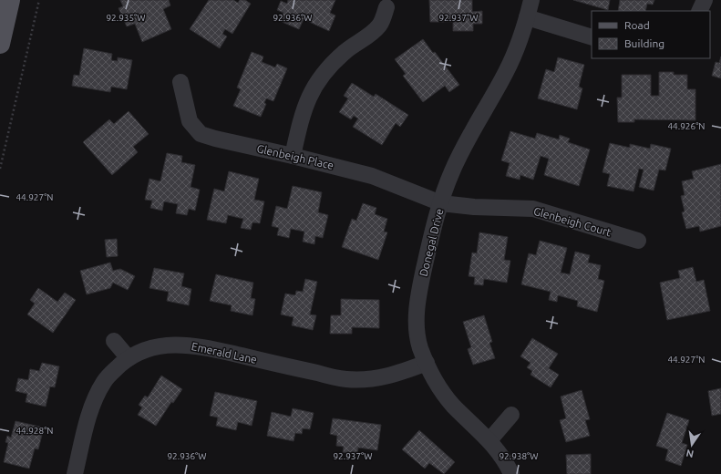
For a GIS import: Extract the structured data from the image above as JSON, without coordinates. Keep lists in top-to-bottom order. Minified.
{"streets":{"street":["Glenbeigh Place","Glenbeigh Court","Donegal Drive","Emerald Lane"]},"crossings":[["Glenbeigh Place","Glenbeigh Court"],["Glenbeigh Place","Donegal Drive"],["Glenbeigh Court","Donegal Drive"],["Donegal Drive","Emerald Lane"]],"legend":["Road","Building"],"north":"bottom","coordinates":["92.935°W","92.936°W","92.937°W","44.926°N","44.927°N","44.928°N","92.938°W"]}
